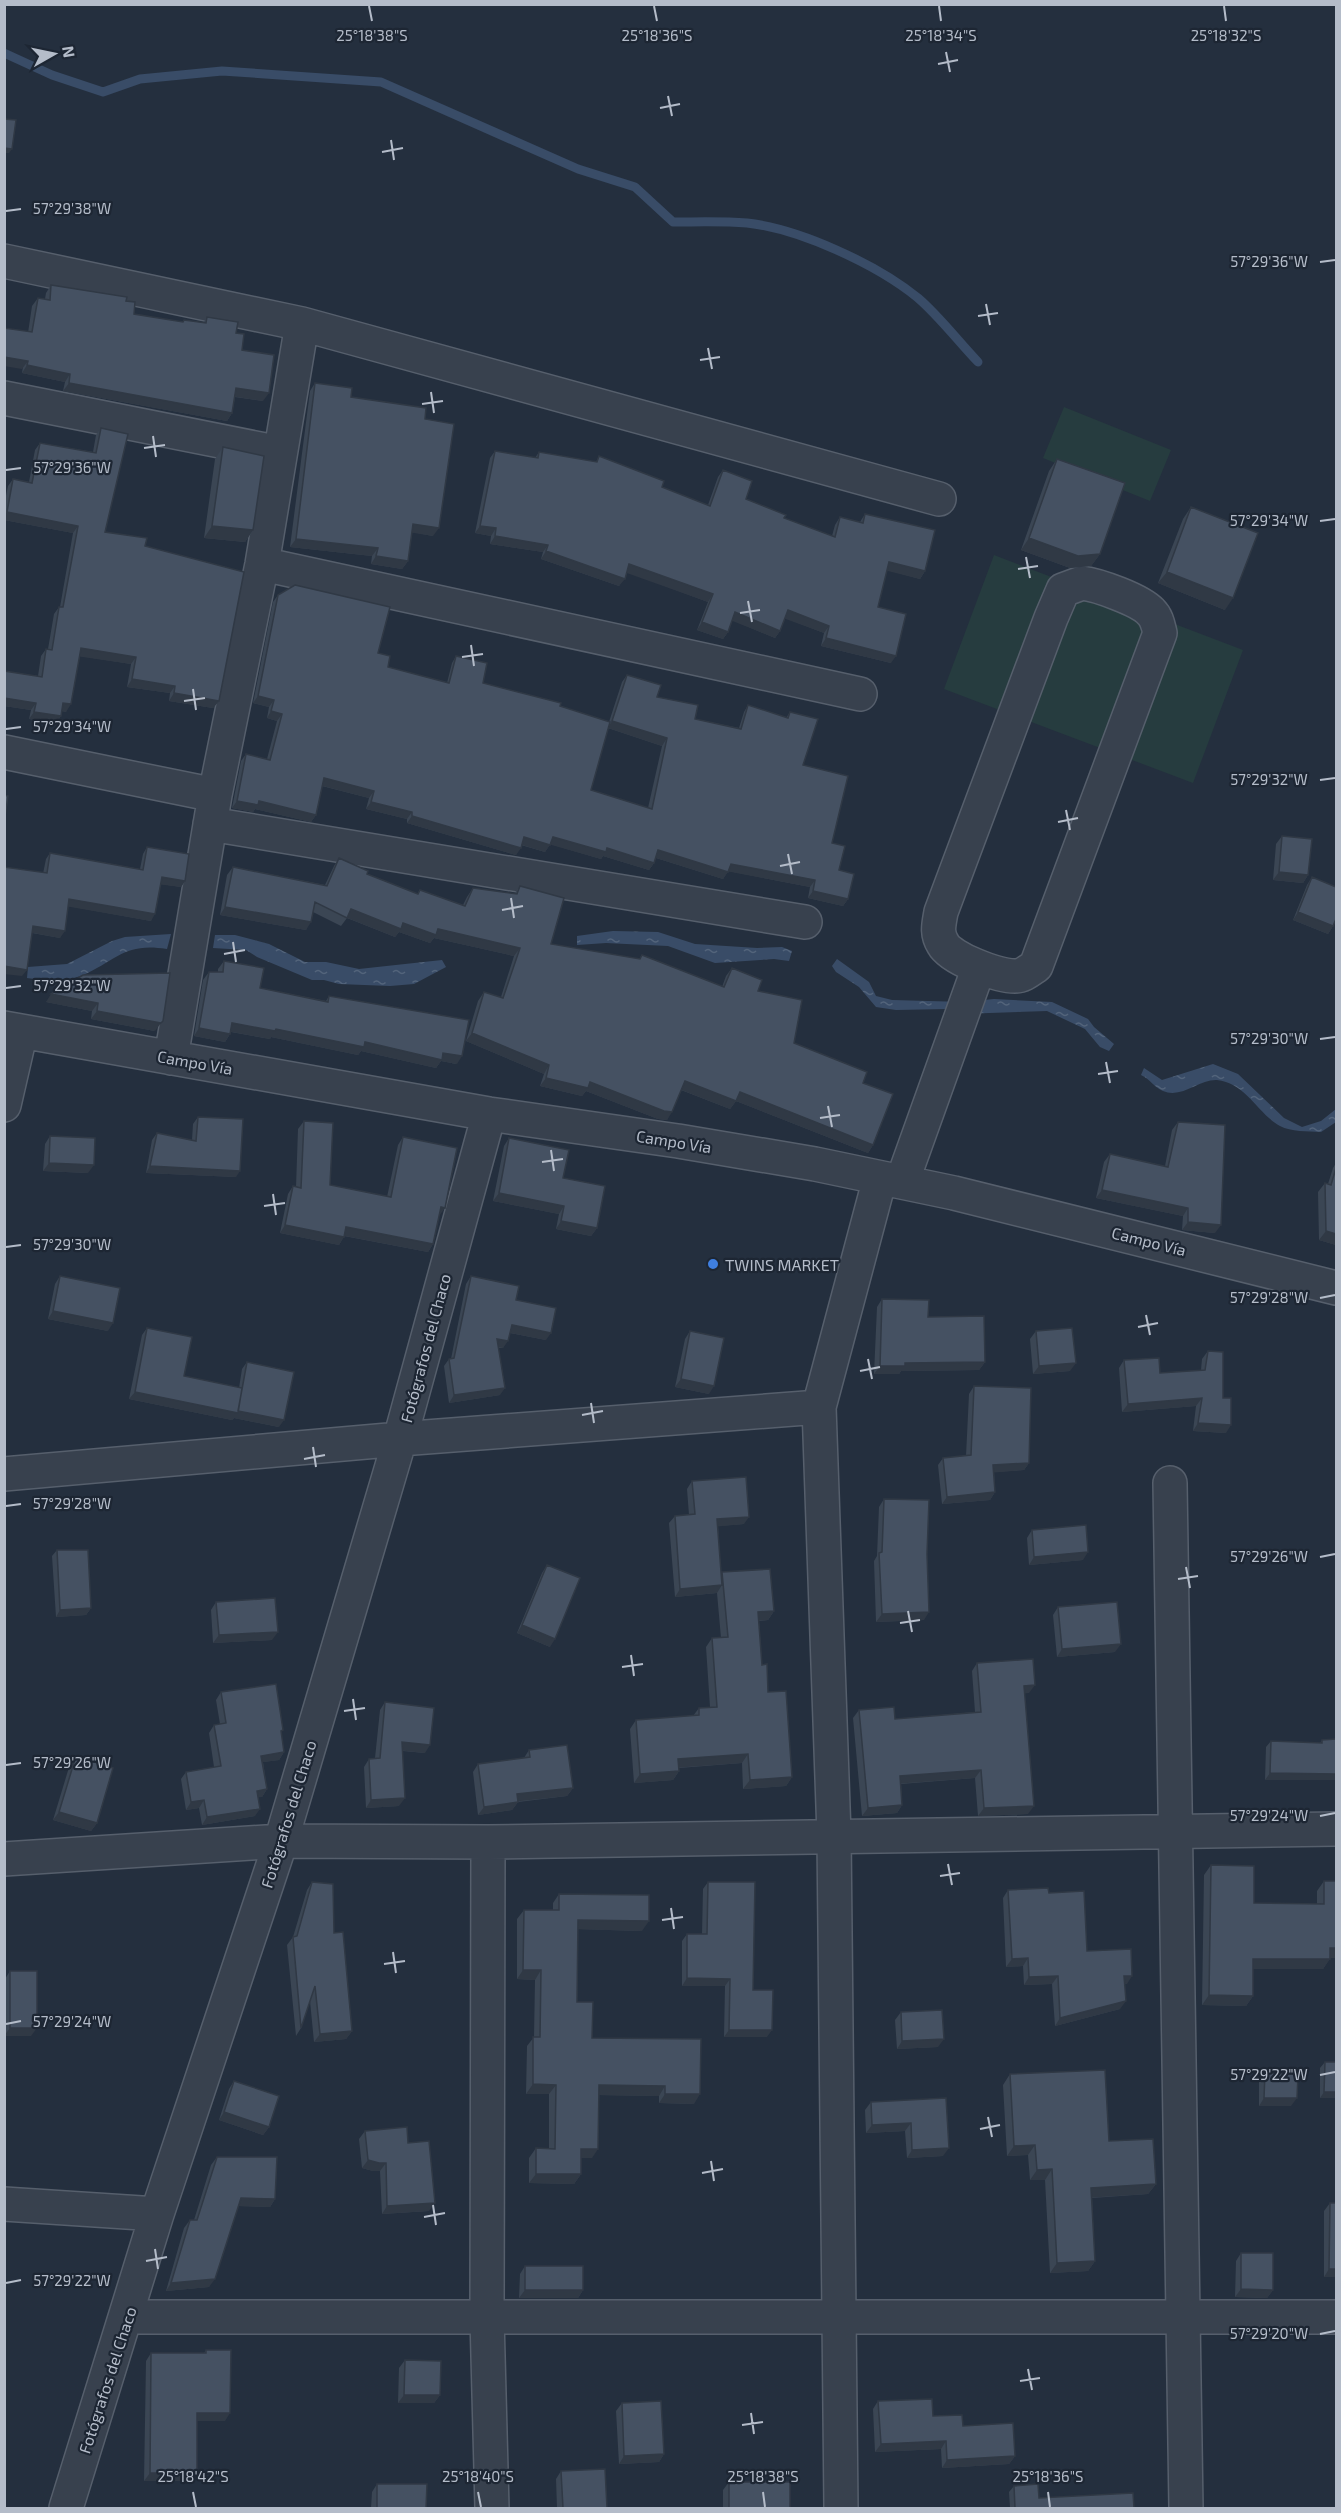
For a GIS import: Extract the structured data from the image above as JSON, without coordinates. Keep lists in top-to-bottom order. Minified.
{"streets":{"street":["Campo Vía","Fotógrafos del Chaco"]},"crossings":[["Campo Vía","Fotógrafos del Chaco"]],"places":["TWINS MARKET"],"north":"right","coordinates":["25°18'38\"S","25°18'36\"S","25°18'34\"S","25°18'32\"S","57°29'38\"W","57°29'36\"W","57°29'34\"W","57°29'32\"W","57°29'30\"W","57°29'28\"W","57°29'26\"W","57°29'24\"W","57°29'22\"W","57°29'20\"W","25°18'42\"S","25°18'40\"S"]}
